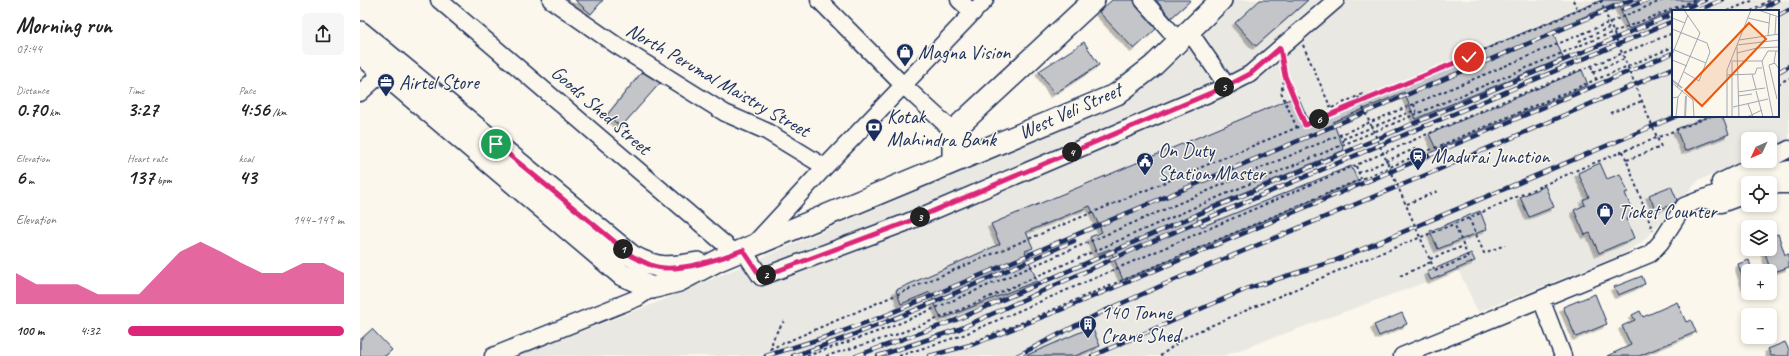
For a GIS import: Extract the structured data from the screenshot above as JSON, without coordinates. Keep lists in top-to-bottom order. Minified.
{"streets":{"main road":["West Veli Street"],"street":["North Perumal Maistry Street","Goods Shed Street"]},"crossings":[["Goods Shed Street","West Veli Street"]],"places":{"shop":["Magna Vision","Ticket Counter"],"office":["Airtel Store"],"bank":["Kotak Mahindra Bank"],"station":["Madurai Junction"],"public building":["On Duty Station Master"],"building":["140 Tonne Crane Shed"]},"north":"bottom left","page":{"heading":["Morning run","07:44"],"stats":[["Distance","0.70 km"],["Time","3:27"],["Pace","4:56 /km"],["Elevation","6 m"],["Heart rate","137 bpm"],["kcal","43"]],"pins":["5","6","4","3","1","2"],"map_buttons":["+","−"],"chart":["Elevation","144–149 m"],"list":[{"name":"100 m","note":"4:32"}]}}
